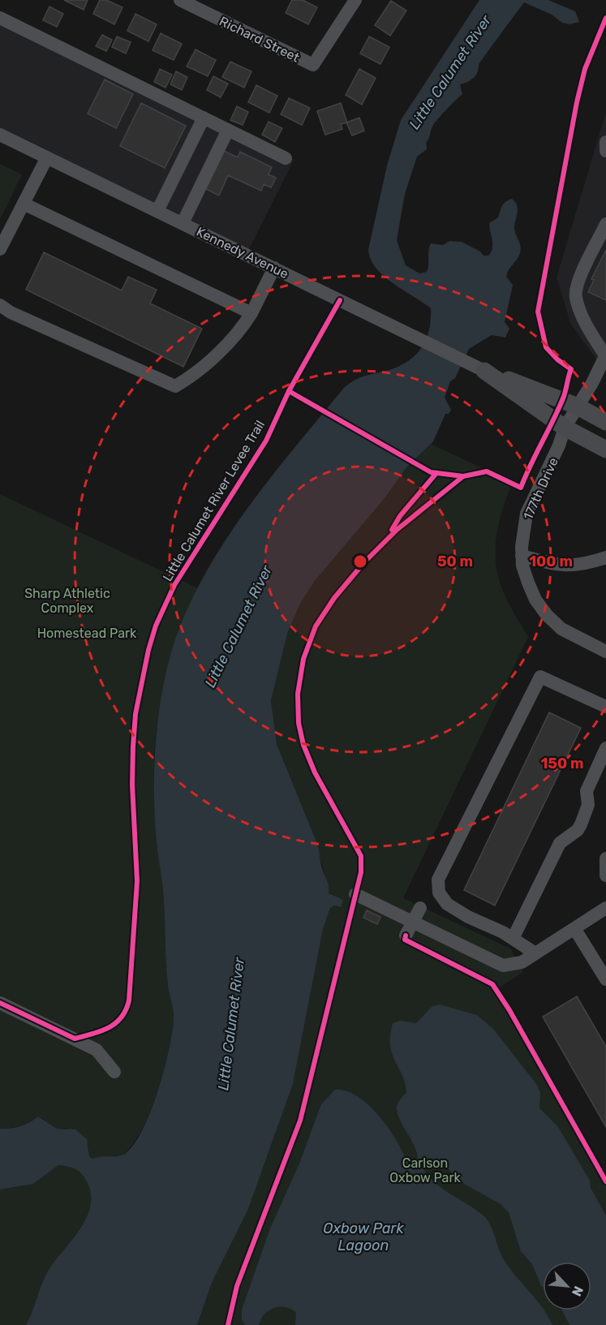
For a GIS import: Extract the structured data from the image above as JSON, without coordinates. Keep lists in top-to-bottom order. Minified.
{"streets":{"main road":["Kennedy Avenue"],"street":["Richard Street","177th Drive"],"cycle path":["Little Calumet River Levee Trail"]},"crossings":[["Kennedy Avenue","177th Drive"]],"water":["Little Calumet River","Oxbow Park Lagoon"],"parks":["Sharp Athletic Complex","Homestead Park","Carlson Oxbow Park"],"north":"bottom right","rings":["50 m","100 m","150 m"]}
